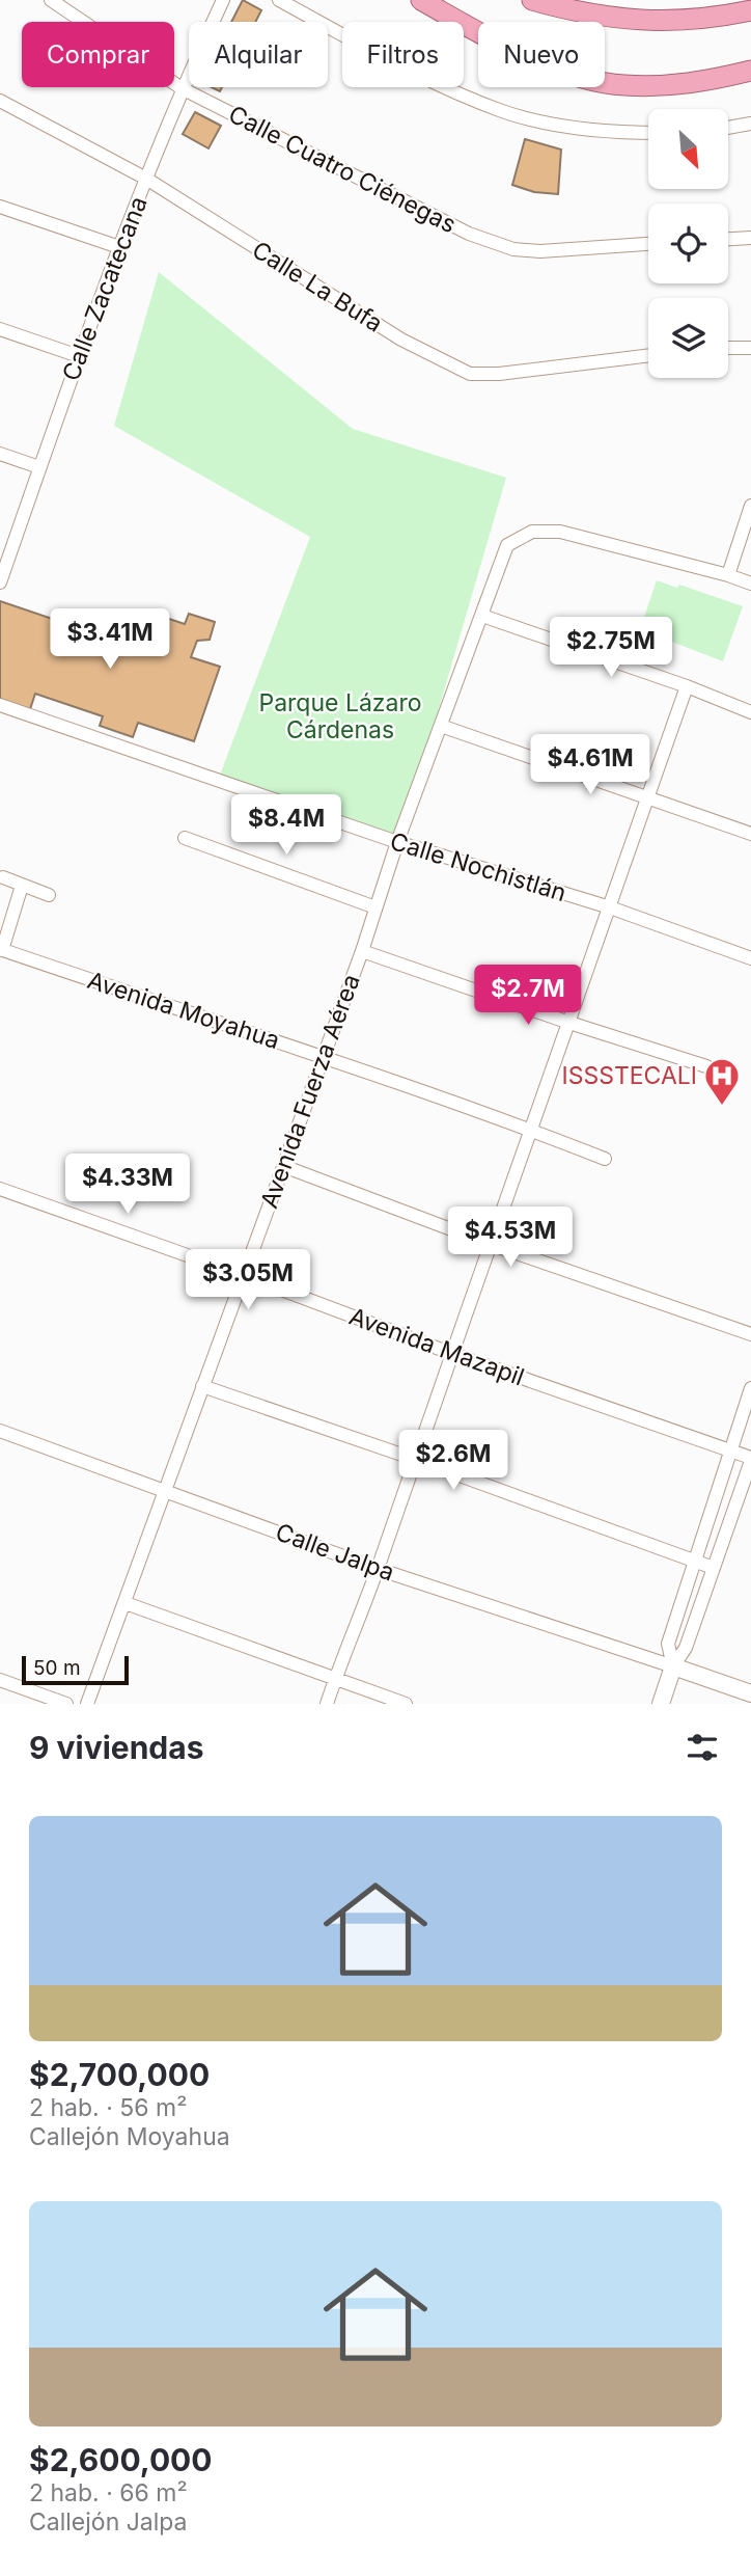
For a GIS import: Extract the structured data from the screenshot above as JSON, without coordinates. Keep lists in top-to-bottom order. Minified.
{"streets":{"street":["Calle Cuatro Ciénegas","Calle La Bufa","Calle Zacatecana","Calle Nochistlán","Avenida Moyahua","Avenida Fuerza Aérea","Avenida Mazapil","Calle Jalpa"]},"crossings":[["Calle Cuatro Ciénegas","Calle Zacatecana"],["Calle La Bufa","Calle Zacatecana"],["Calle Nochistlán","Avenida Fuerza Aérea"],["Avenida Moyahua","Avenida Fuerza Aérea"],["Avenida Fuerza Aérea","Avenida Mazapil"],["Avenida Fuerza Aérea","Calle Jalpa"]],"parks":["Parque Lázaro Cárdenas"],"places":{"hospital":["ISSSTECALI"]},"scale_bar":"50 m","north":"bottom right","page":{"chip":["Comprar","Alquilar","Filtros","Nuevo"],"price":["$3.41M","$2.75M","$4.61M","$8.4M","$2.7M","$4.33M","$4.53M","$3.05M","$2.6M"],"scale":"50 m","heading":"9 viviendas","list":[{"name":"$2,700,000","note":"2 hab. · 56 m² · Callejón Moyahua"},{"name":"$2,600,000","note":"2 hab. · 66 m² · Callejón Jalpa"}]}}
